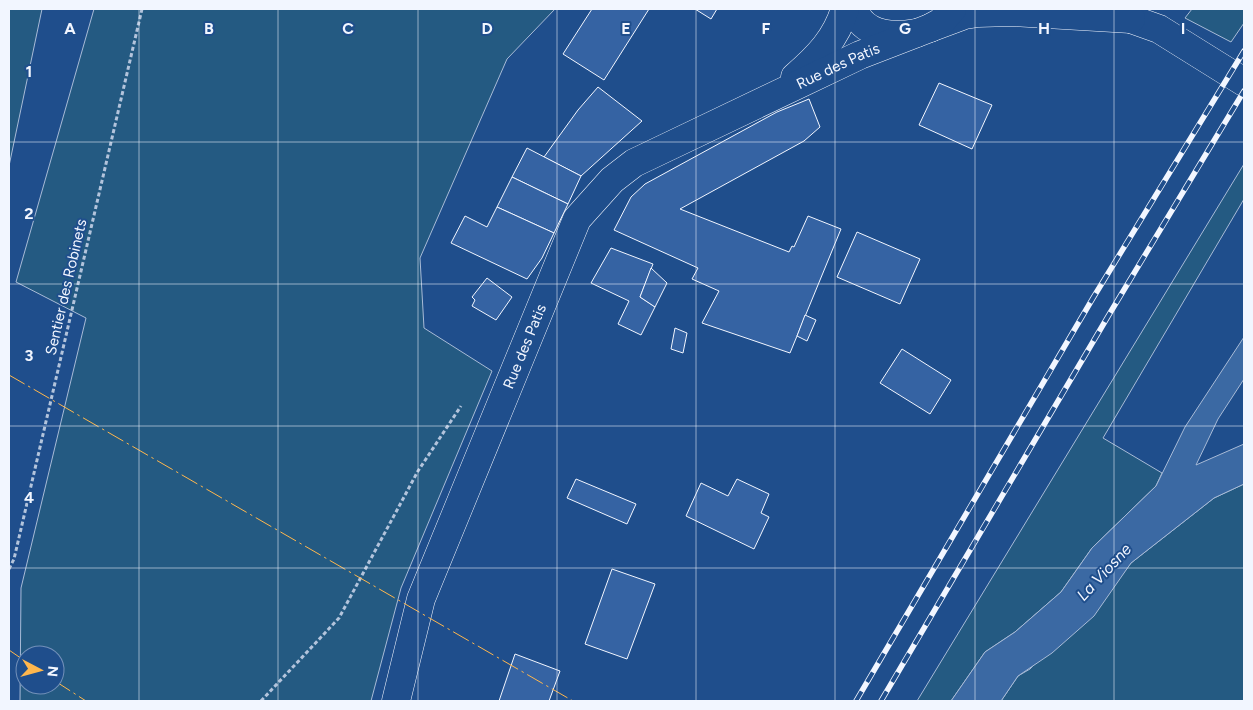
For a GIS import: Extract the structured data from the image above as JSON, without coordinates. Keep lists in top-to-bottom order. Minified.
{"streets":{"main road":["Rue des Patis"],"path":["Sentier des Robinets"]},"water":["La Viosne"],"north":"right","grid":{"columns":["A","B","C","D","E","F","G","H","I"],"rows":["1","2","3","4"]}}
